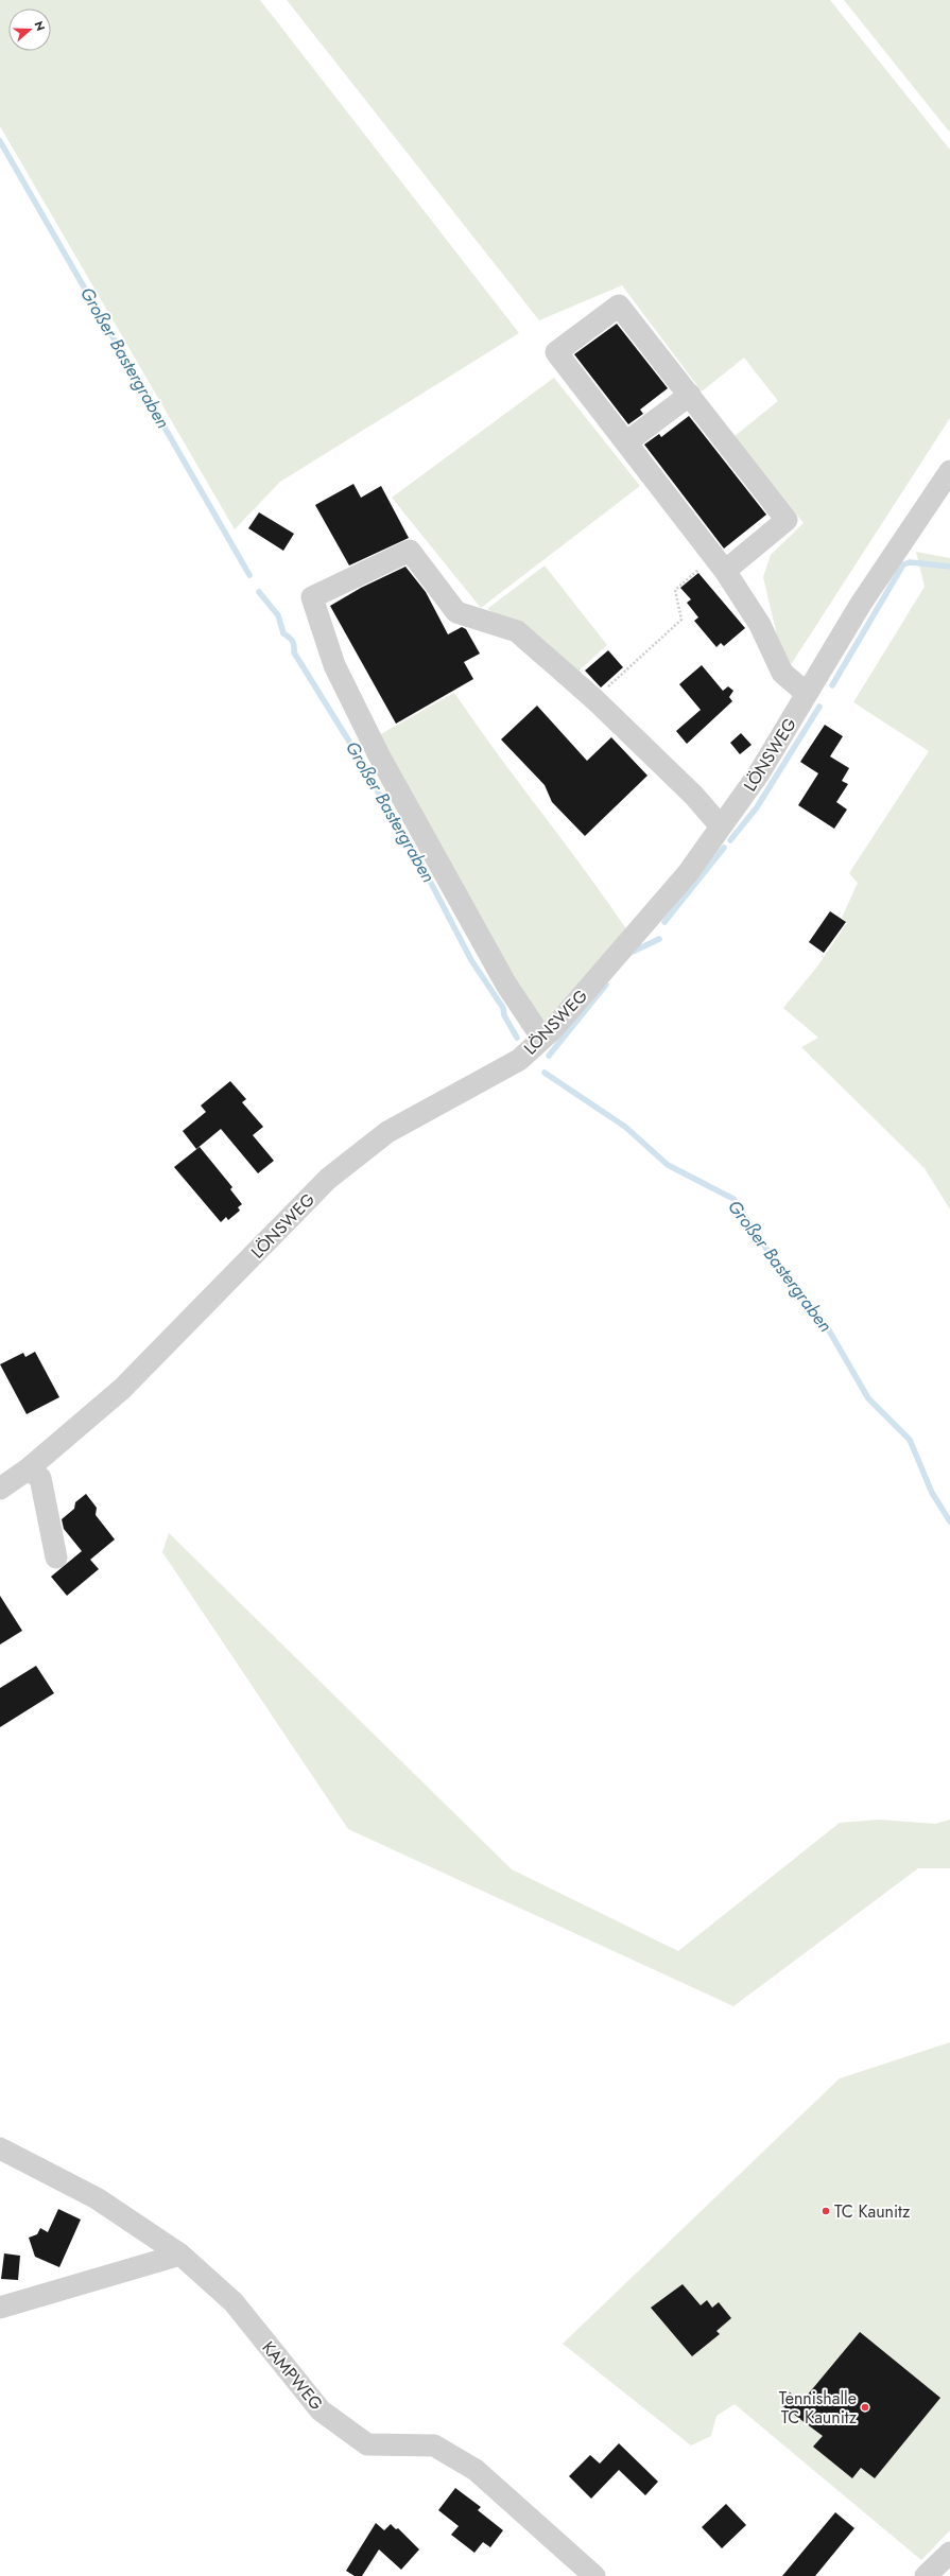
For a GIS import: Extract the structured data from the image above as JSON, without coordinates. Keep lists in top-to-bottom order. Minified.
{"streets":{"street":["LÖNSWEG","KAMPWEG"]},"water":["Großer Bastergraben"],"places":["TC Kaunitz","Tennishalle TC Kaunitz"],"north":"right"}
